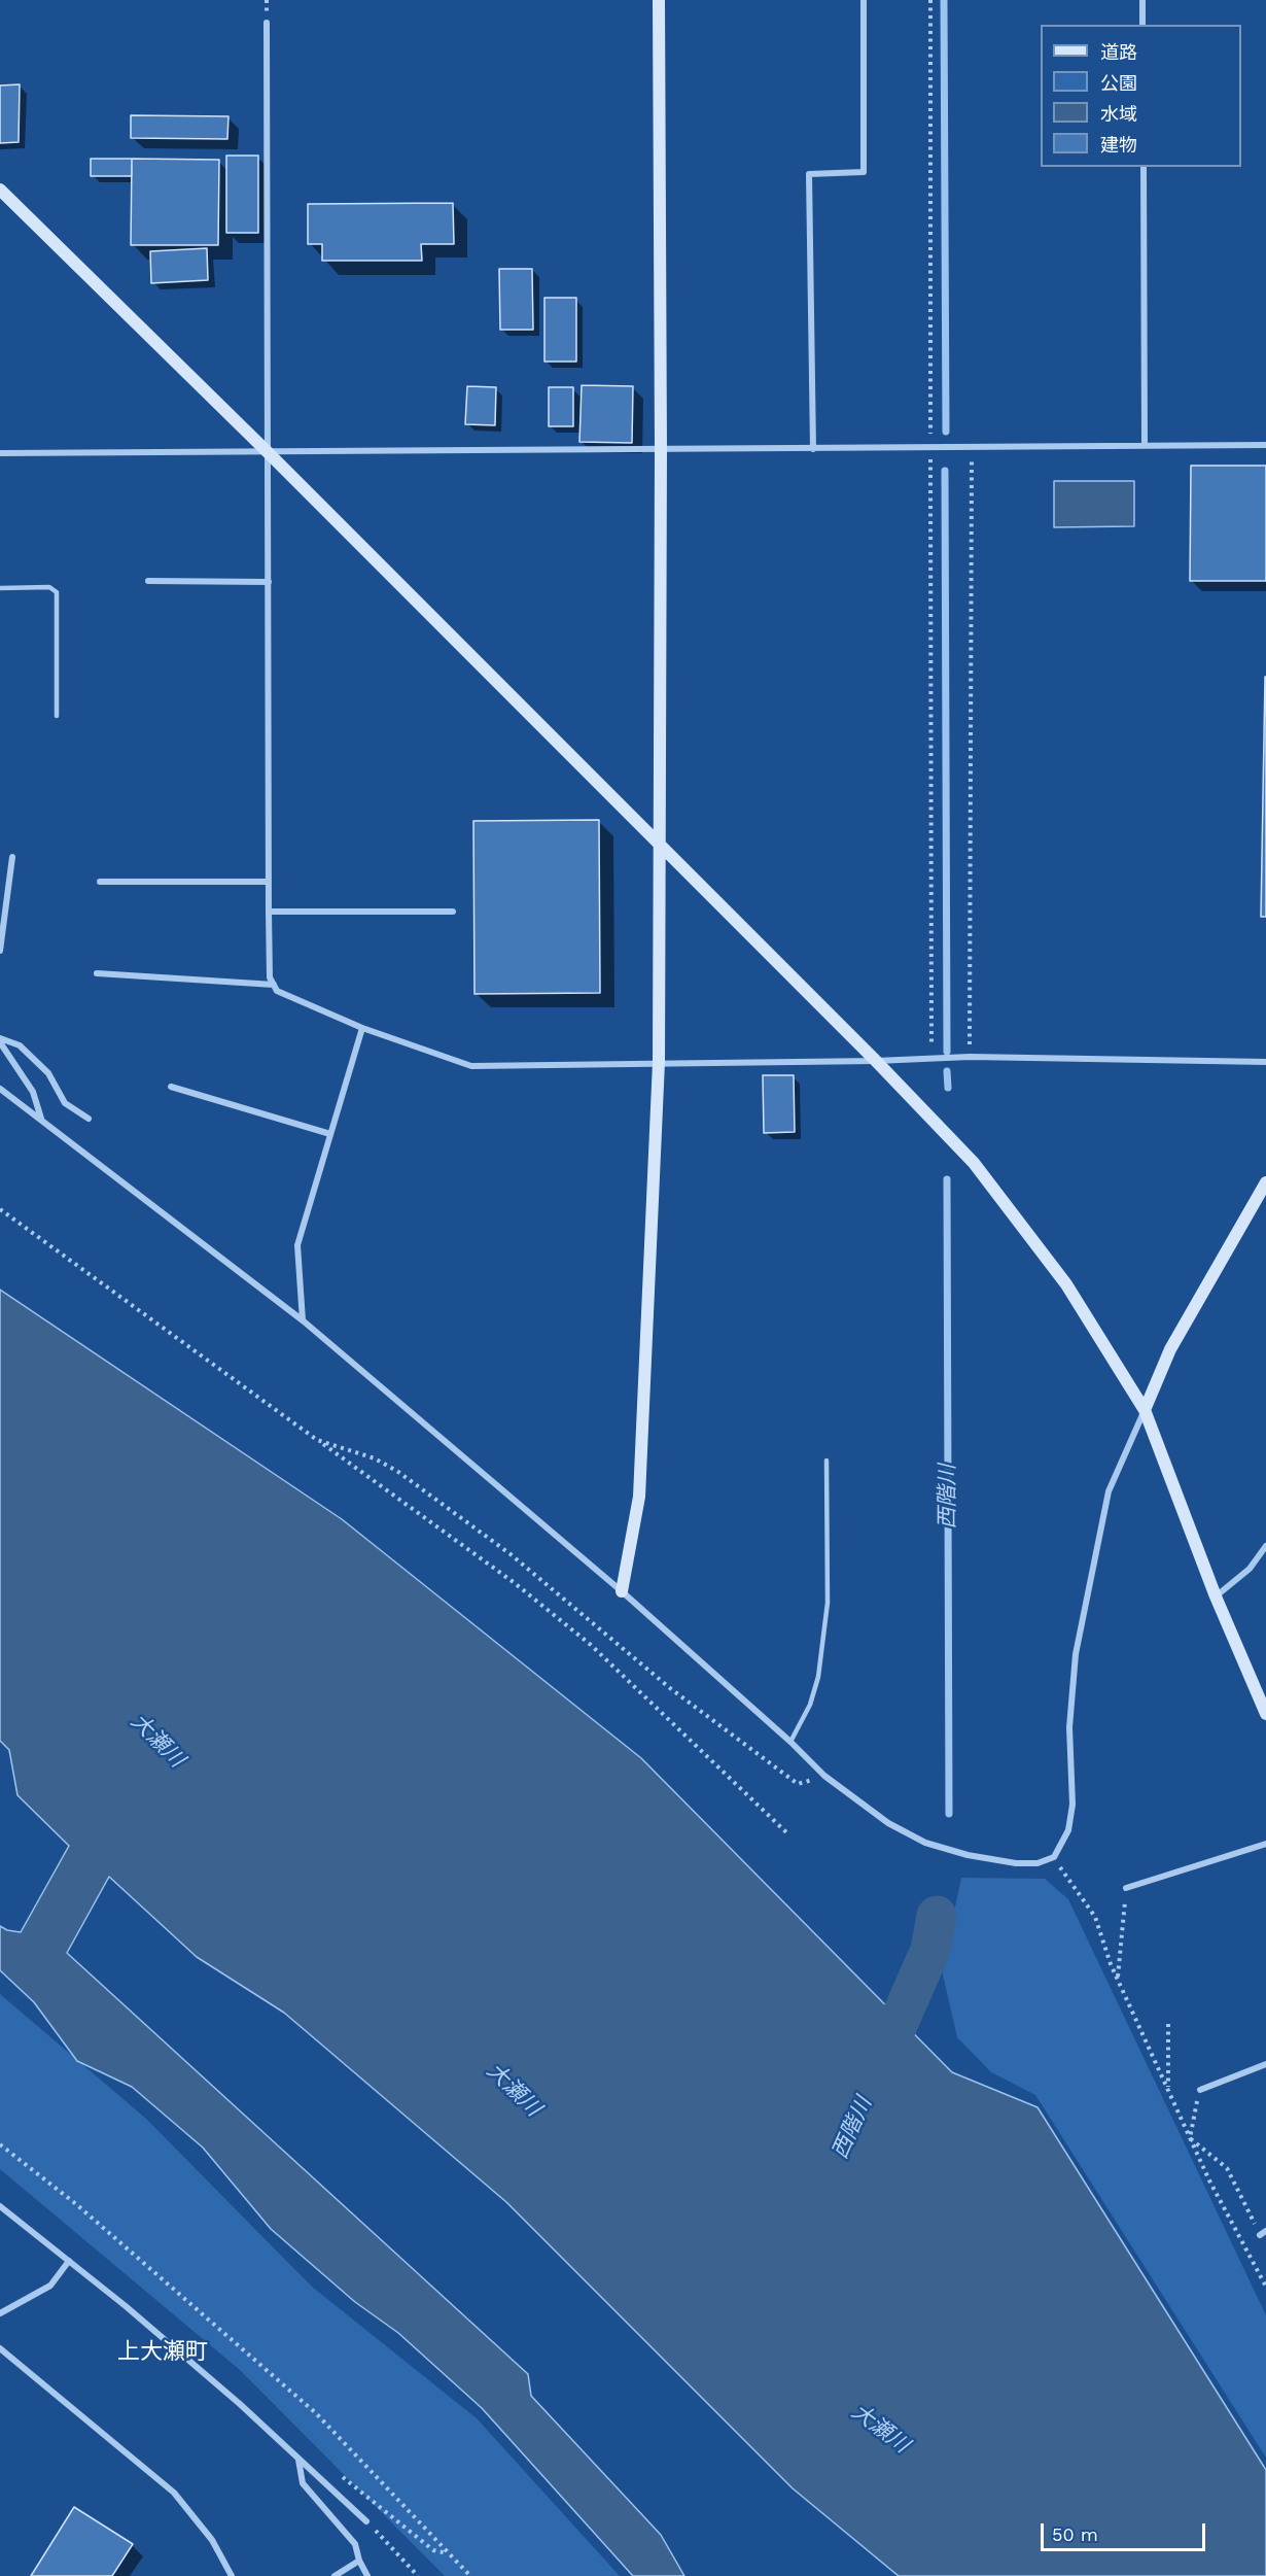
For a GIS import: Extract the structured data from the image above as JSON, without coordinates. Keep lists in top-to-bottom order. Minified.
{"districts":["上大瀬町"],"water":["西階川","大瀬川"],"legend":["道路","公園","水域","建物"],"scale_bar":"50 m"}
